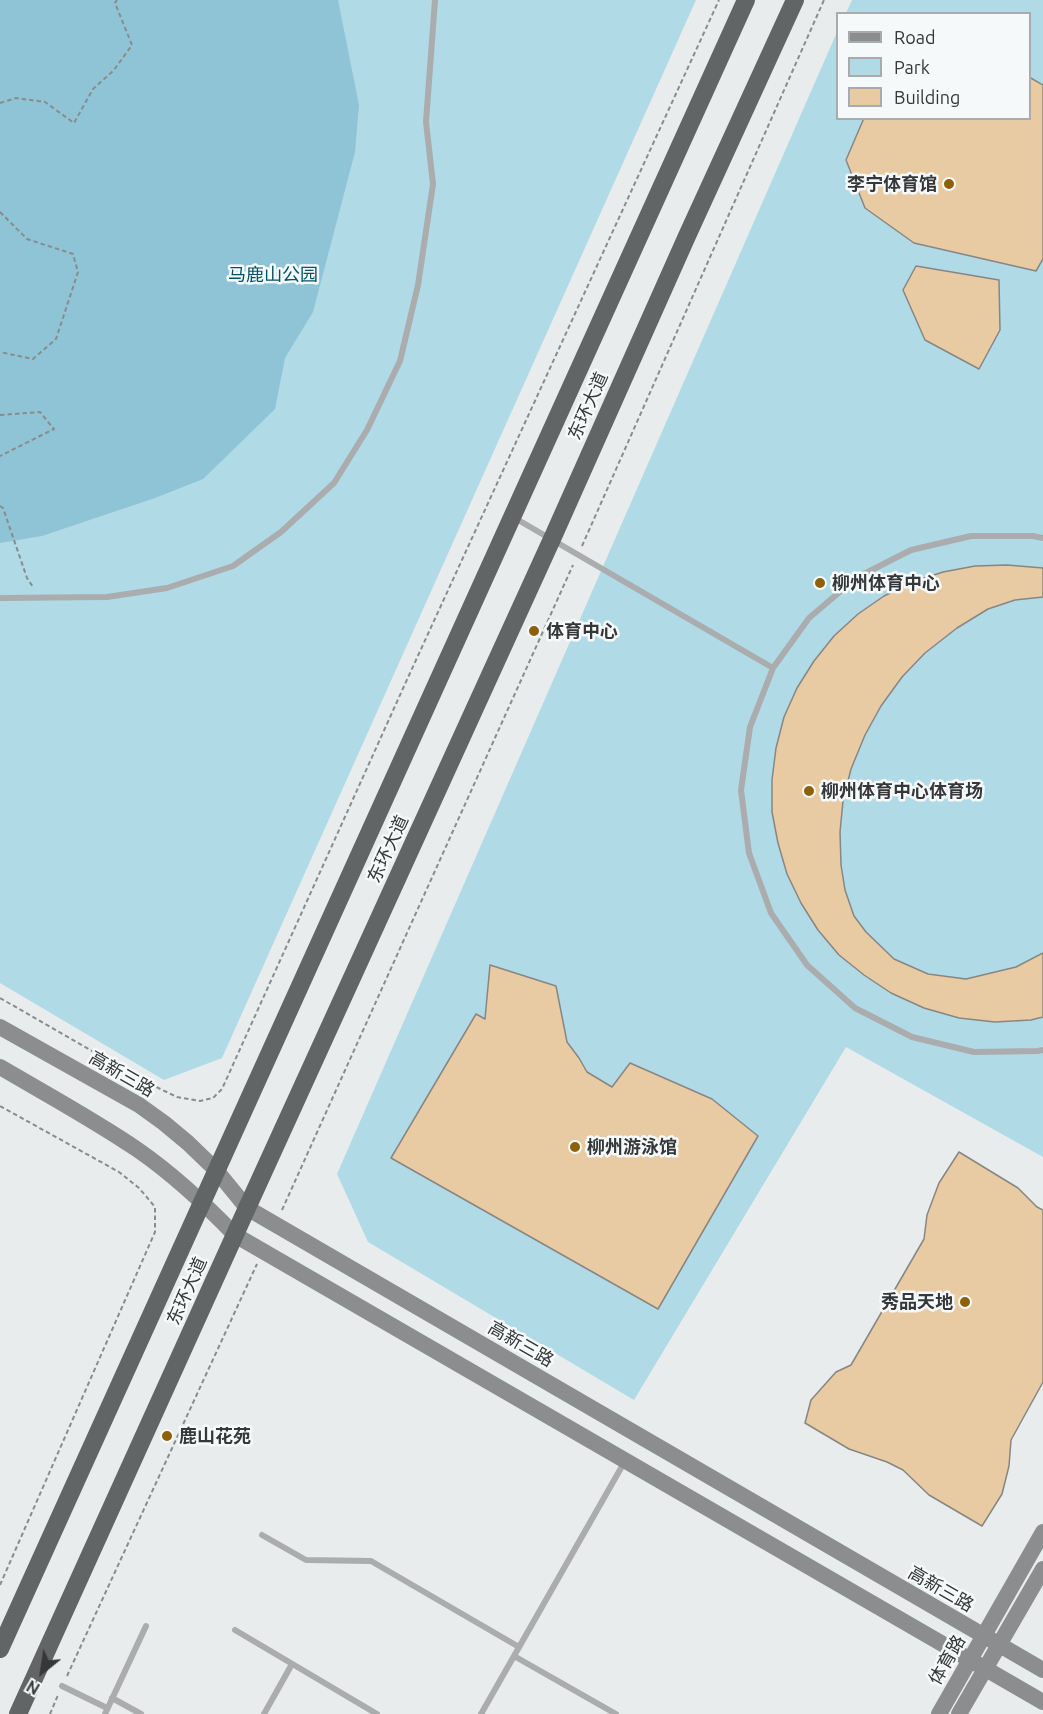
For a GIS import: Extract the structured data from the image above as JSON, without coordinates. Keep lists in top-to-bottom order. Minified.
{"streets":{"highway":["东环大道"],"main road":["高新三路","体育路"]},"crossings":[["东环大道","高新三路"],["高新三路","体育路"]],"parks":["马鹿山公园"],"places":["李宁体育馆","柳州体育中心","体育中心","柳州体育中心体育场","柳州游泳馆","秀品天地","鹿山花苑"],"legend":["Road","Park","Building"],"north":"bottom left"}
